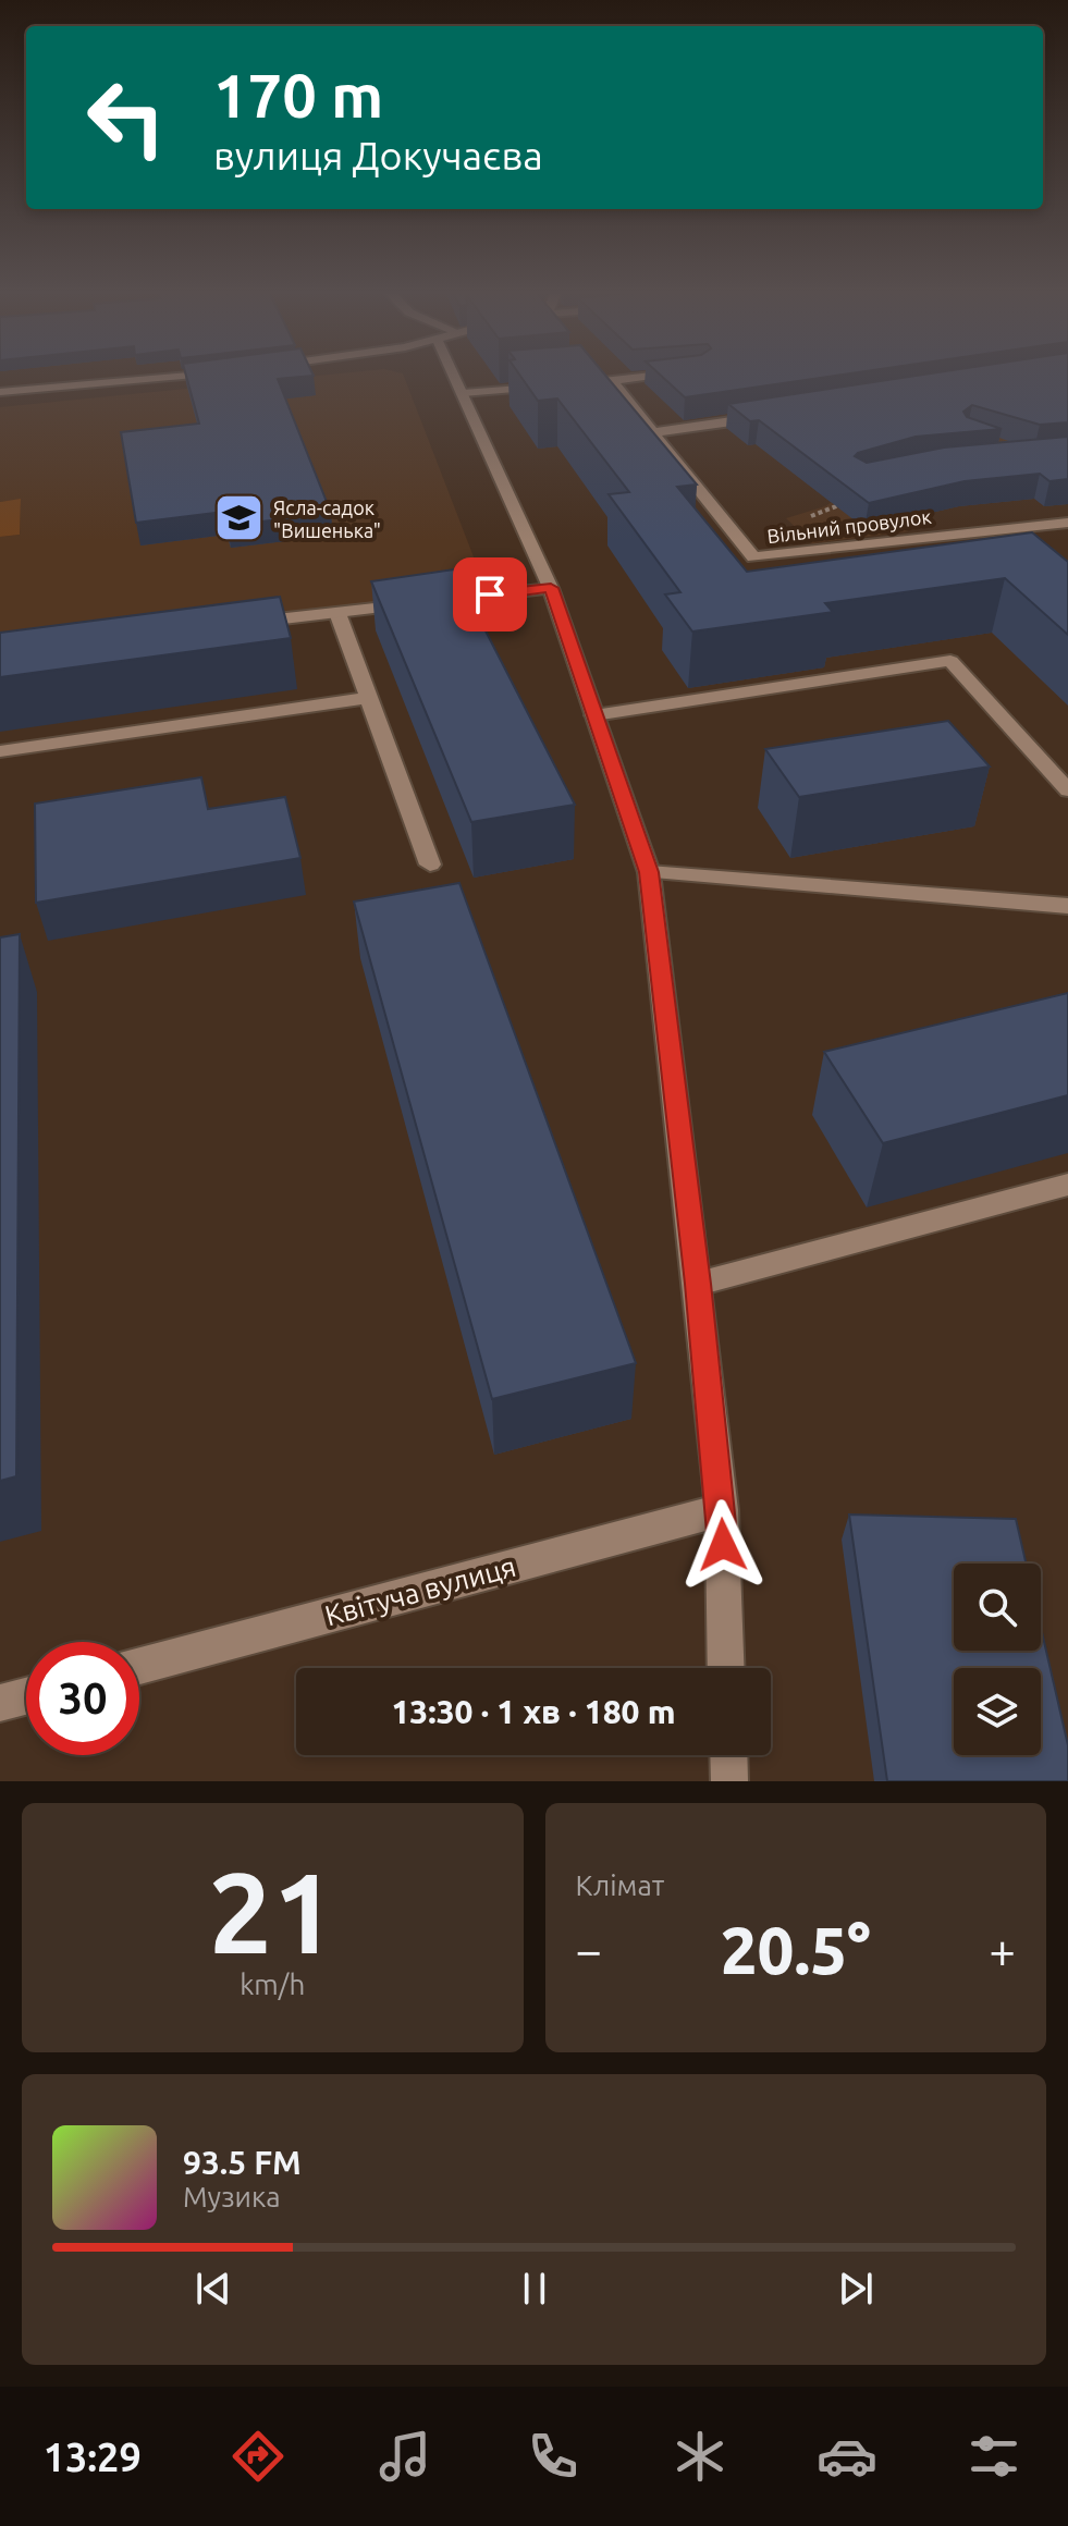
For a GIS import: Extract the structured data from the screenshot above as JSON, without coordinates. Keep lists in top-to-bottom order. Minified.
{"streets":{"street":["Вільний провулок","Квітуча вулиця"]},"places":{"school or university":["Ясла-садок \"Вишенька\""]},"page":{"turn":["170 m","вулиця Докучаєва"],"limit":"30","trip":"13:30 · 1 хв · 180 m","tile":[["21","km/h"],"Клімат"],"heat":["−","20.5°","+"],"song":["93.5 FM","Музика"],"tabs":"13:29"}}
